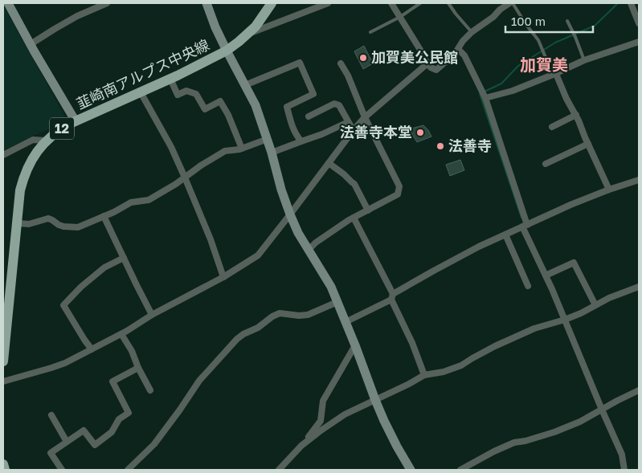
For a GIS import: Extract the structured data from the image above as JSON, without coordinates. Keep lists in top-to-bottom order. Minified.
{"streets":{"main road":["韮崎南アルプス中央線","12"]},"districts":["加賀美"],"places":["加賀美公民館","法善寺本堂","法善寺"],"scale_bar":"100 m"}
